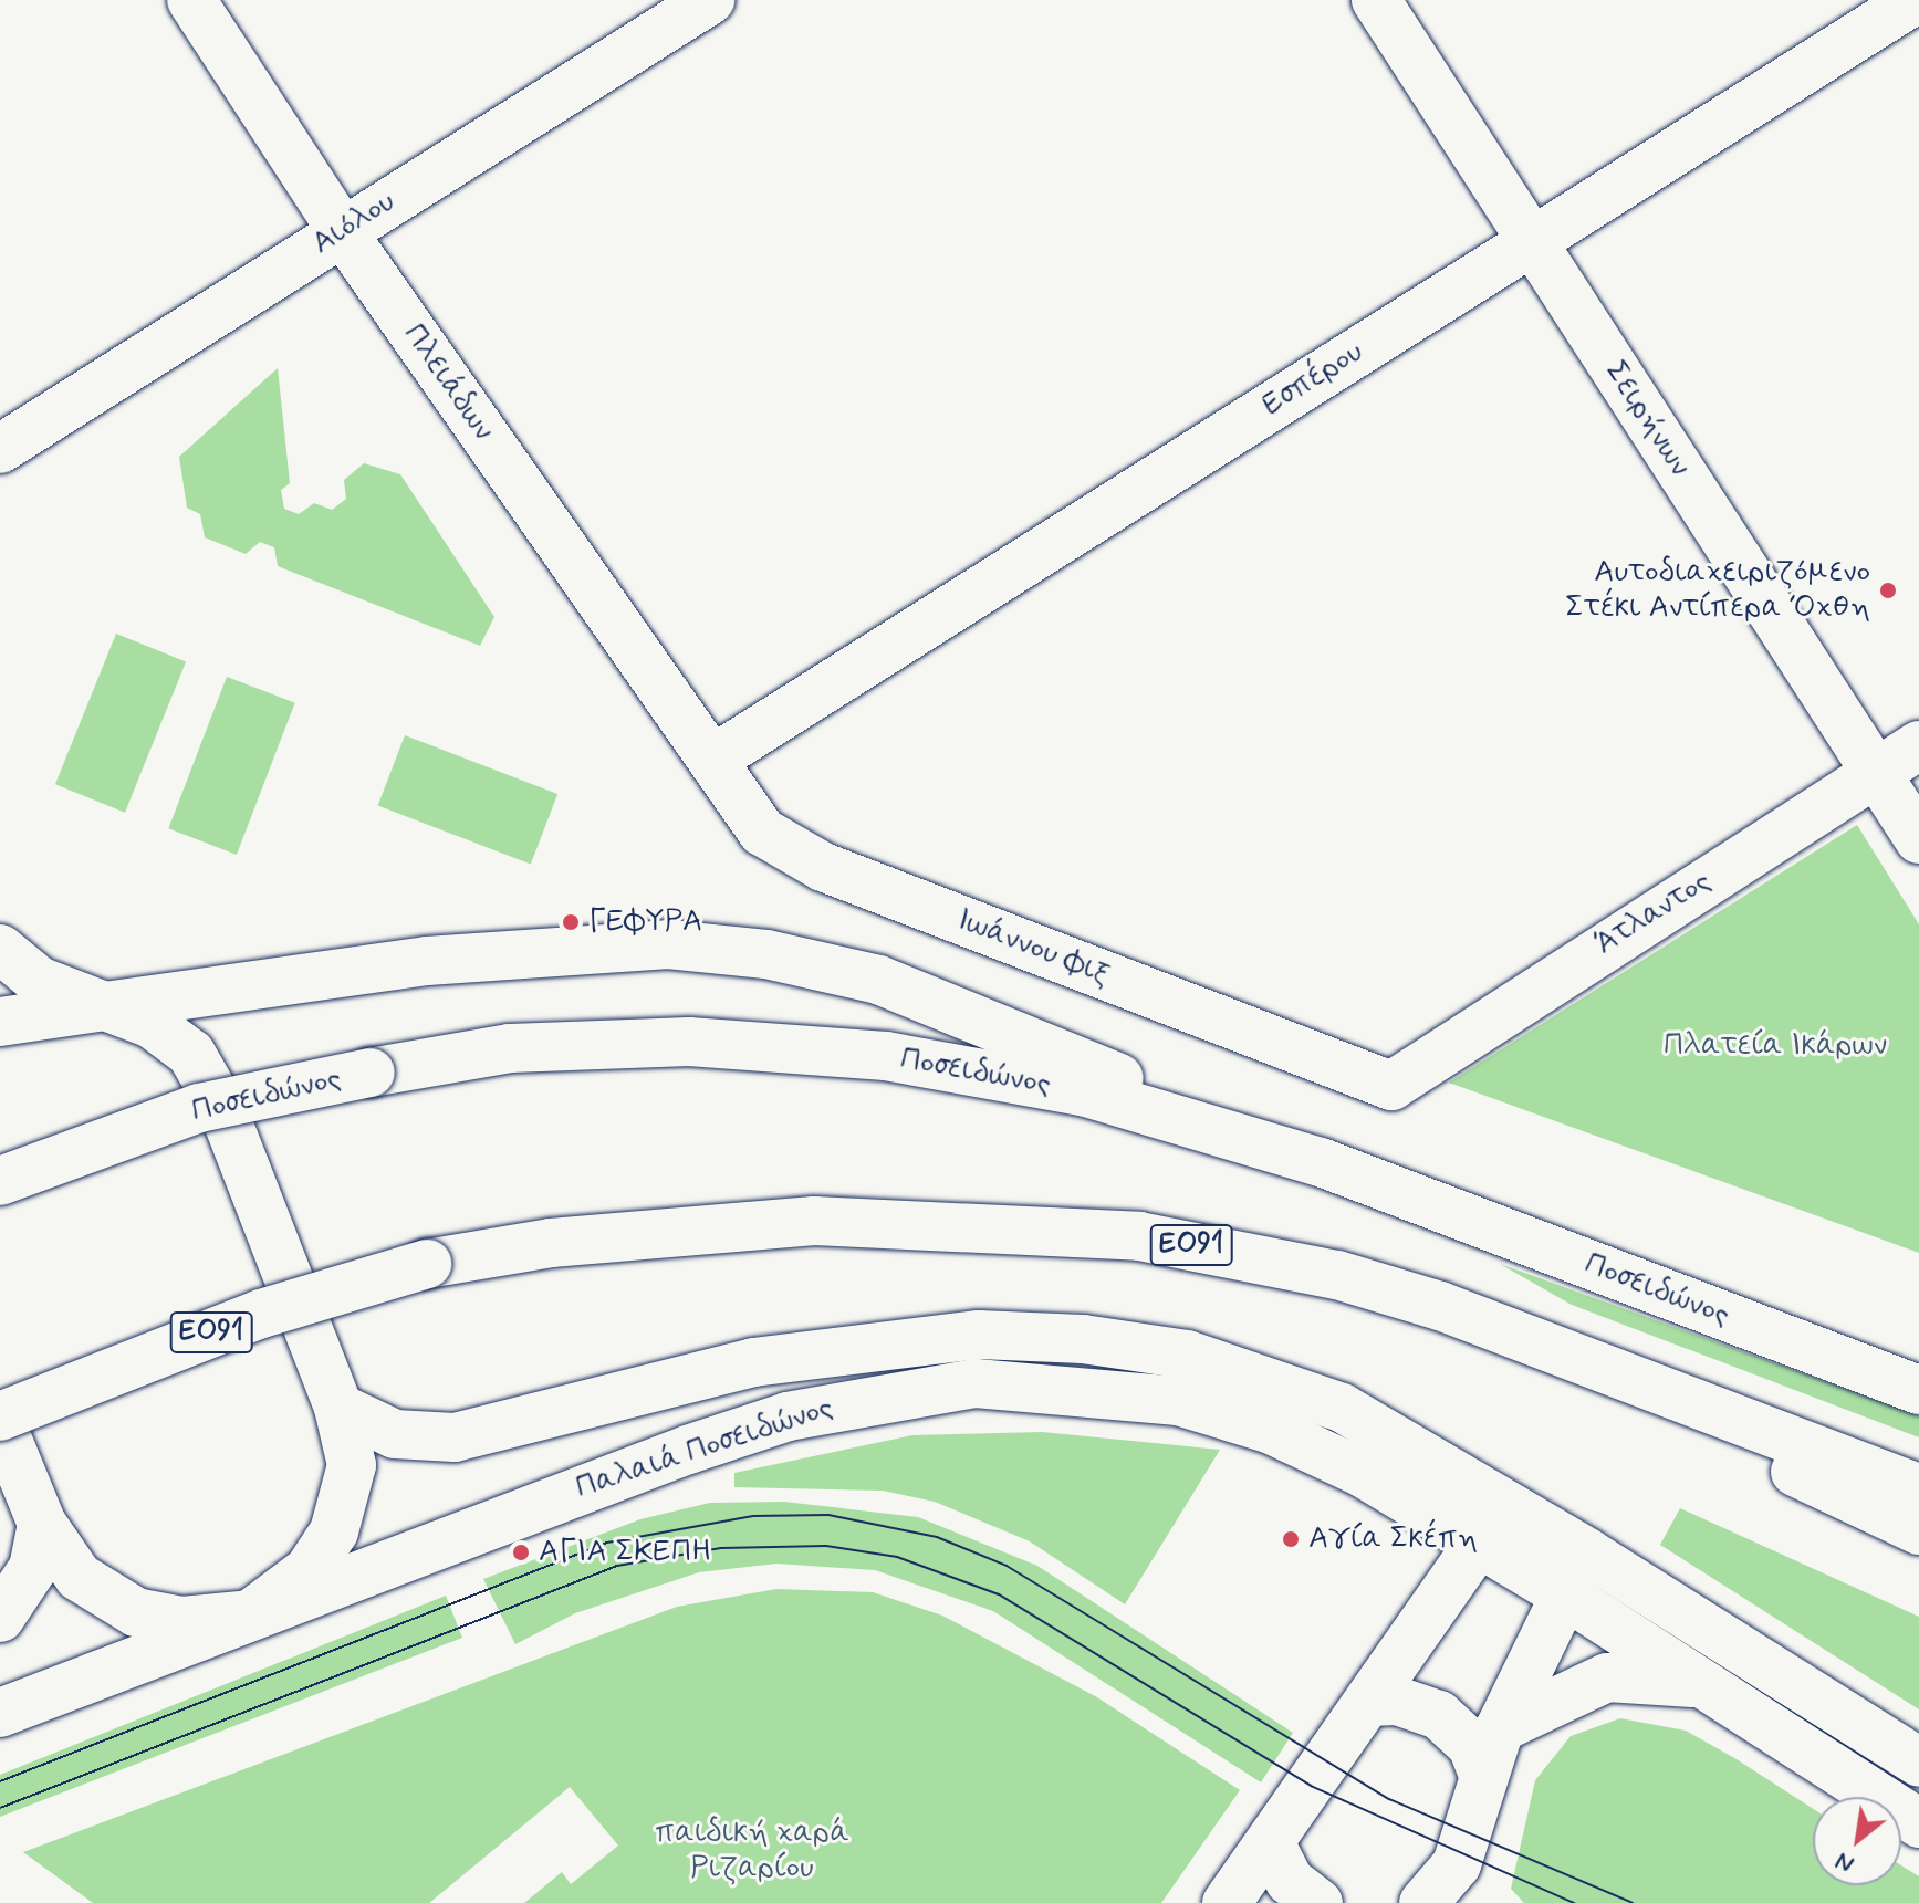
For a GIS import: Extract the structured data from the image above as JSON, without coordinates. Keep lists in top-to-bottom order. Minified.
{"streets":{"main road":["Αιόλου","Εσπέρου","Πλειάδων","Σειρήνων","Άτλαντος","Ιωάννου Φιξ","Ποσειδώνος","ΕΟ91","Παλαιά Ποσειδώνος"]},"crossings":[["Αιόλου","Πλειάδων"],["Εσπέρου","Πλειάδων"],["Εσπέρου","Σειρήνων"],["Εσπέρου","Ιωάννου Φιξ"],["Πλειάδων","Ιωάννου Φιξ"],["Σειρήνων","Άτλαντος"],["Άτλαντος","Ιωάννου Φιξ"]],"parks":["Πλατεία Ικάρων","παιδική χαρά Ριζαρίου"],"places":["Αυτοδιαχειριζόμενο Στέκι Αντίπερα Όχθη","ΓΕΦΥΡΑ","Αγία Σκέπη","ΑΓΙΑ ΣΚΕΠΗ"],"north":"bottom left"}
